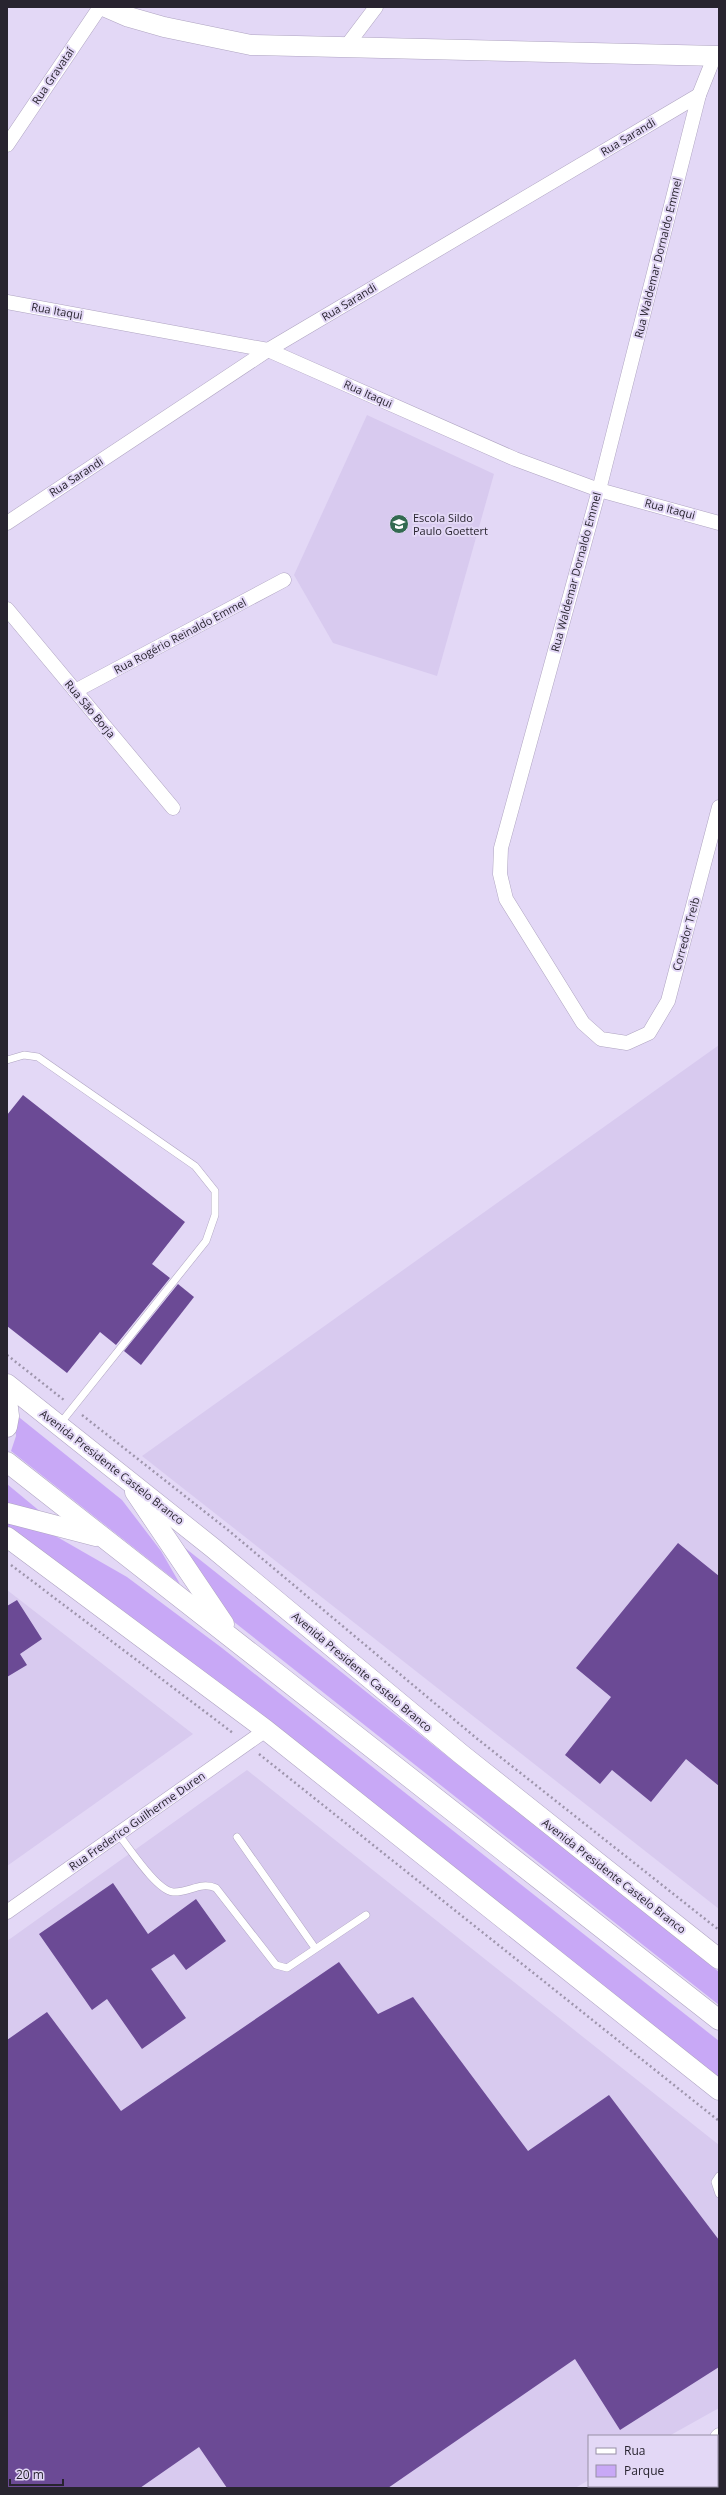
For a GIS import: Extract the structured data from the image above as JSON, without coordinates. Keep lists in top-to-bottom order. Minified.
{"streets":{"main road":["Avenida Presidente Castelo Branco"],"street":["Rua Gravataí","Rua Sarandi","Rua Waldemar Dornaldo Emmel","Rua Itaqui","Rua Rogério Reinaldo Emmel","Rua São Borja","Corredor Treib","Rua Frederico Guilherme Duren"]},"crossings":[["Rua Sarandi","Rua Waldemar Dornaldo Emmel"],["Rua Sarandi","Rua Itaqui"],["Rua Waldemar Dornaldo Emmel","Rua Itaqui"],["Rua Waldemar Dornaldo Emmel","Corredor Treib"],["Rua Rogério Reinaldo Emmel","Rua São Borja"]],"places":{"school or university":["Escola Sildo Paulo Goettert"]},"legend":["Rua","Parque"],"scale_bar":"20 m"}
